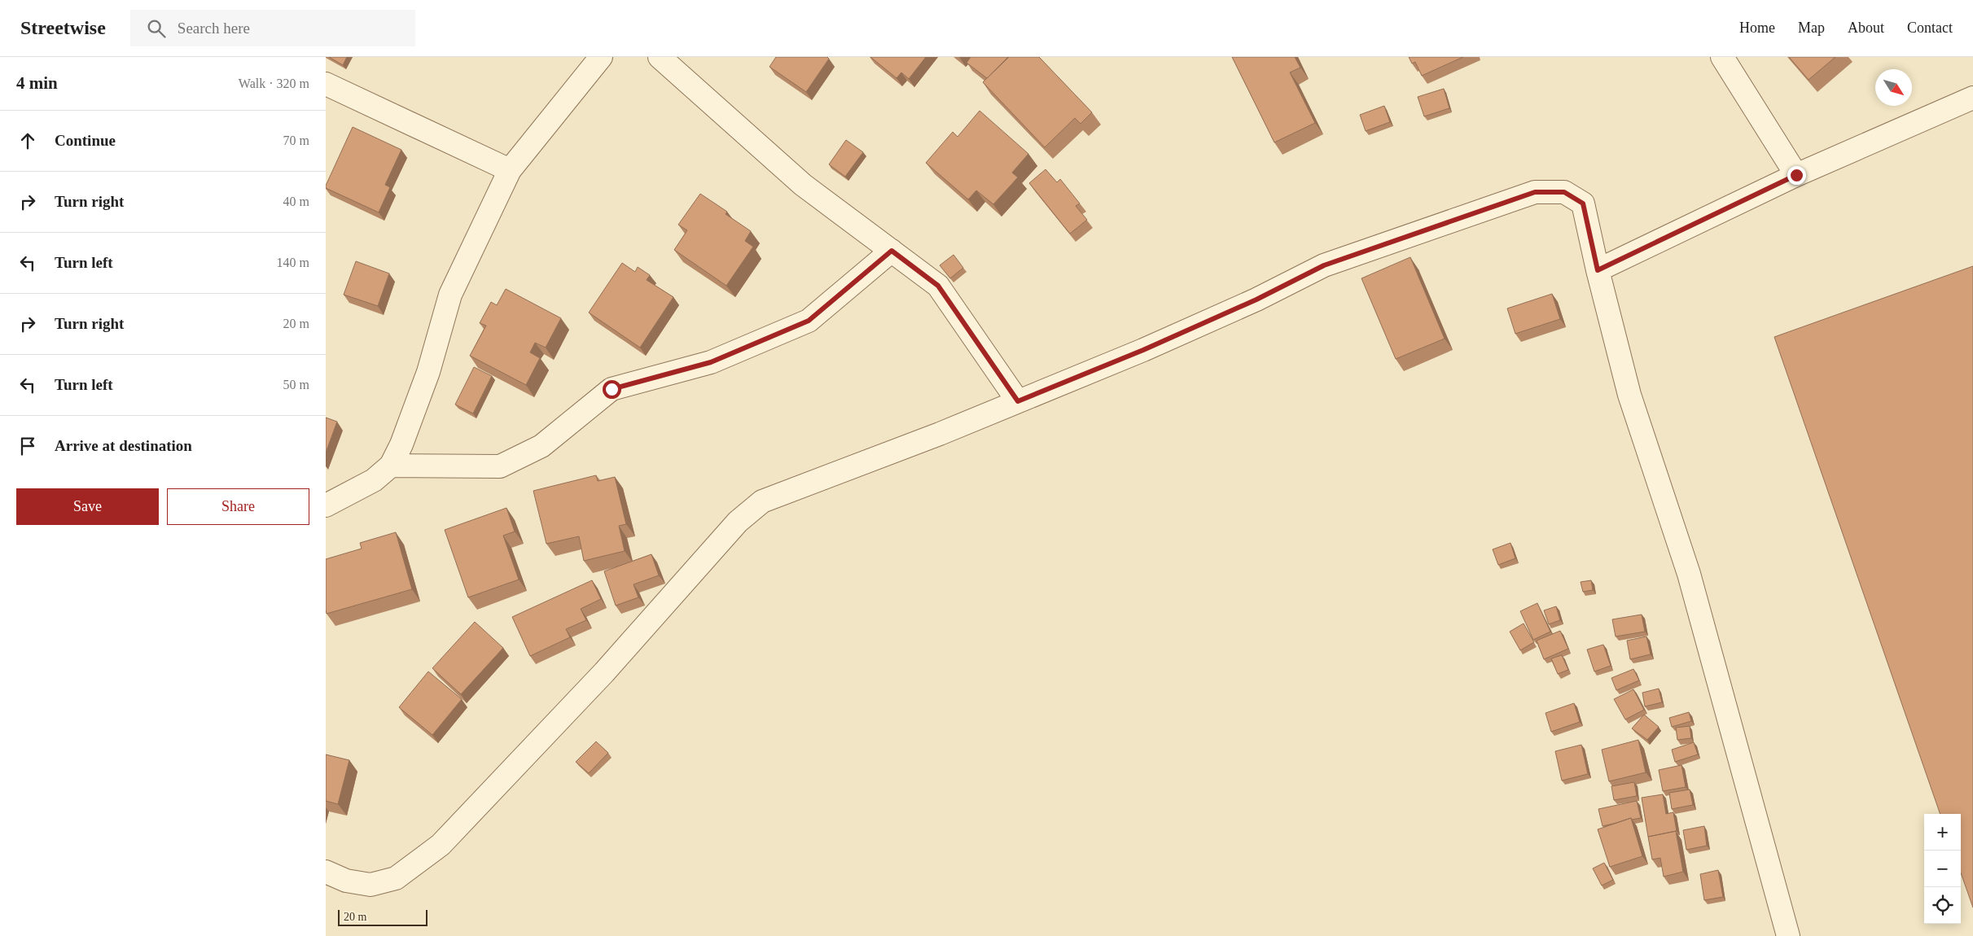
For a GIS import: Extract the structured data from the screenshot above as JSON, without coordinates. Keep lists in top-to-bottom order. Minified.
{"scale_bar":"20 m","north":"bottom right","page":{"header":"Streetwise","search":"Search here","nav":["Home","Map","About","Contact"],"heading":["4 min","Walk · 320 m"],"list":[["Continue","70 m"],["Turn right","40 m"],["Turn left","140 m"],["Turn right","20 m"],["Turn left","50 m"],"Arrive at destination"],"buttons":["Save","Share"],"map_buttons":["+","−"],"scale":"20 m"}}
